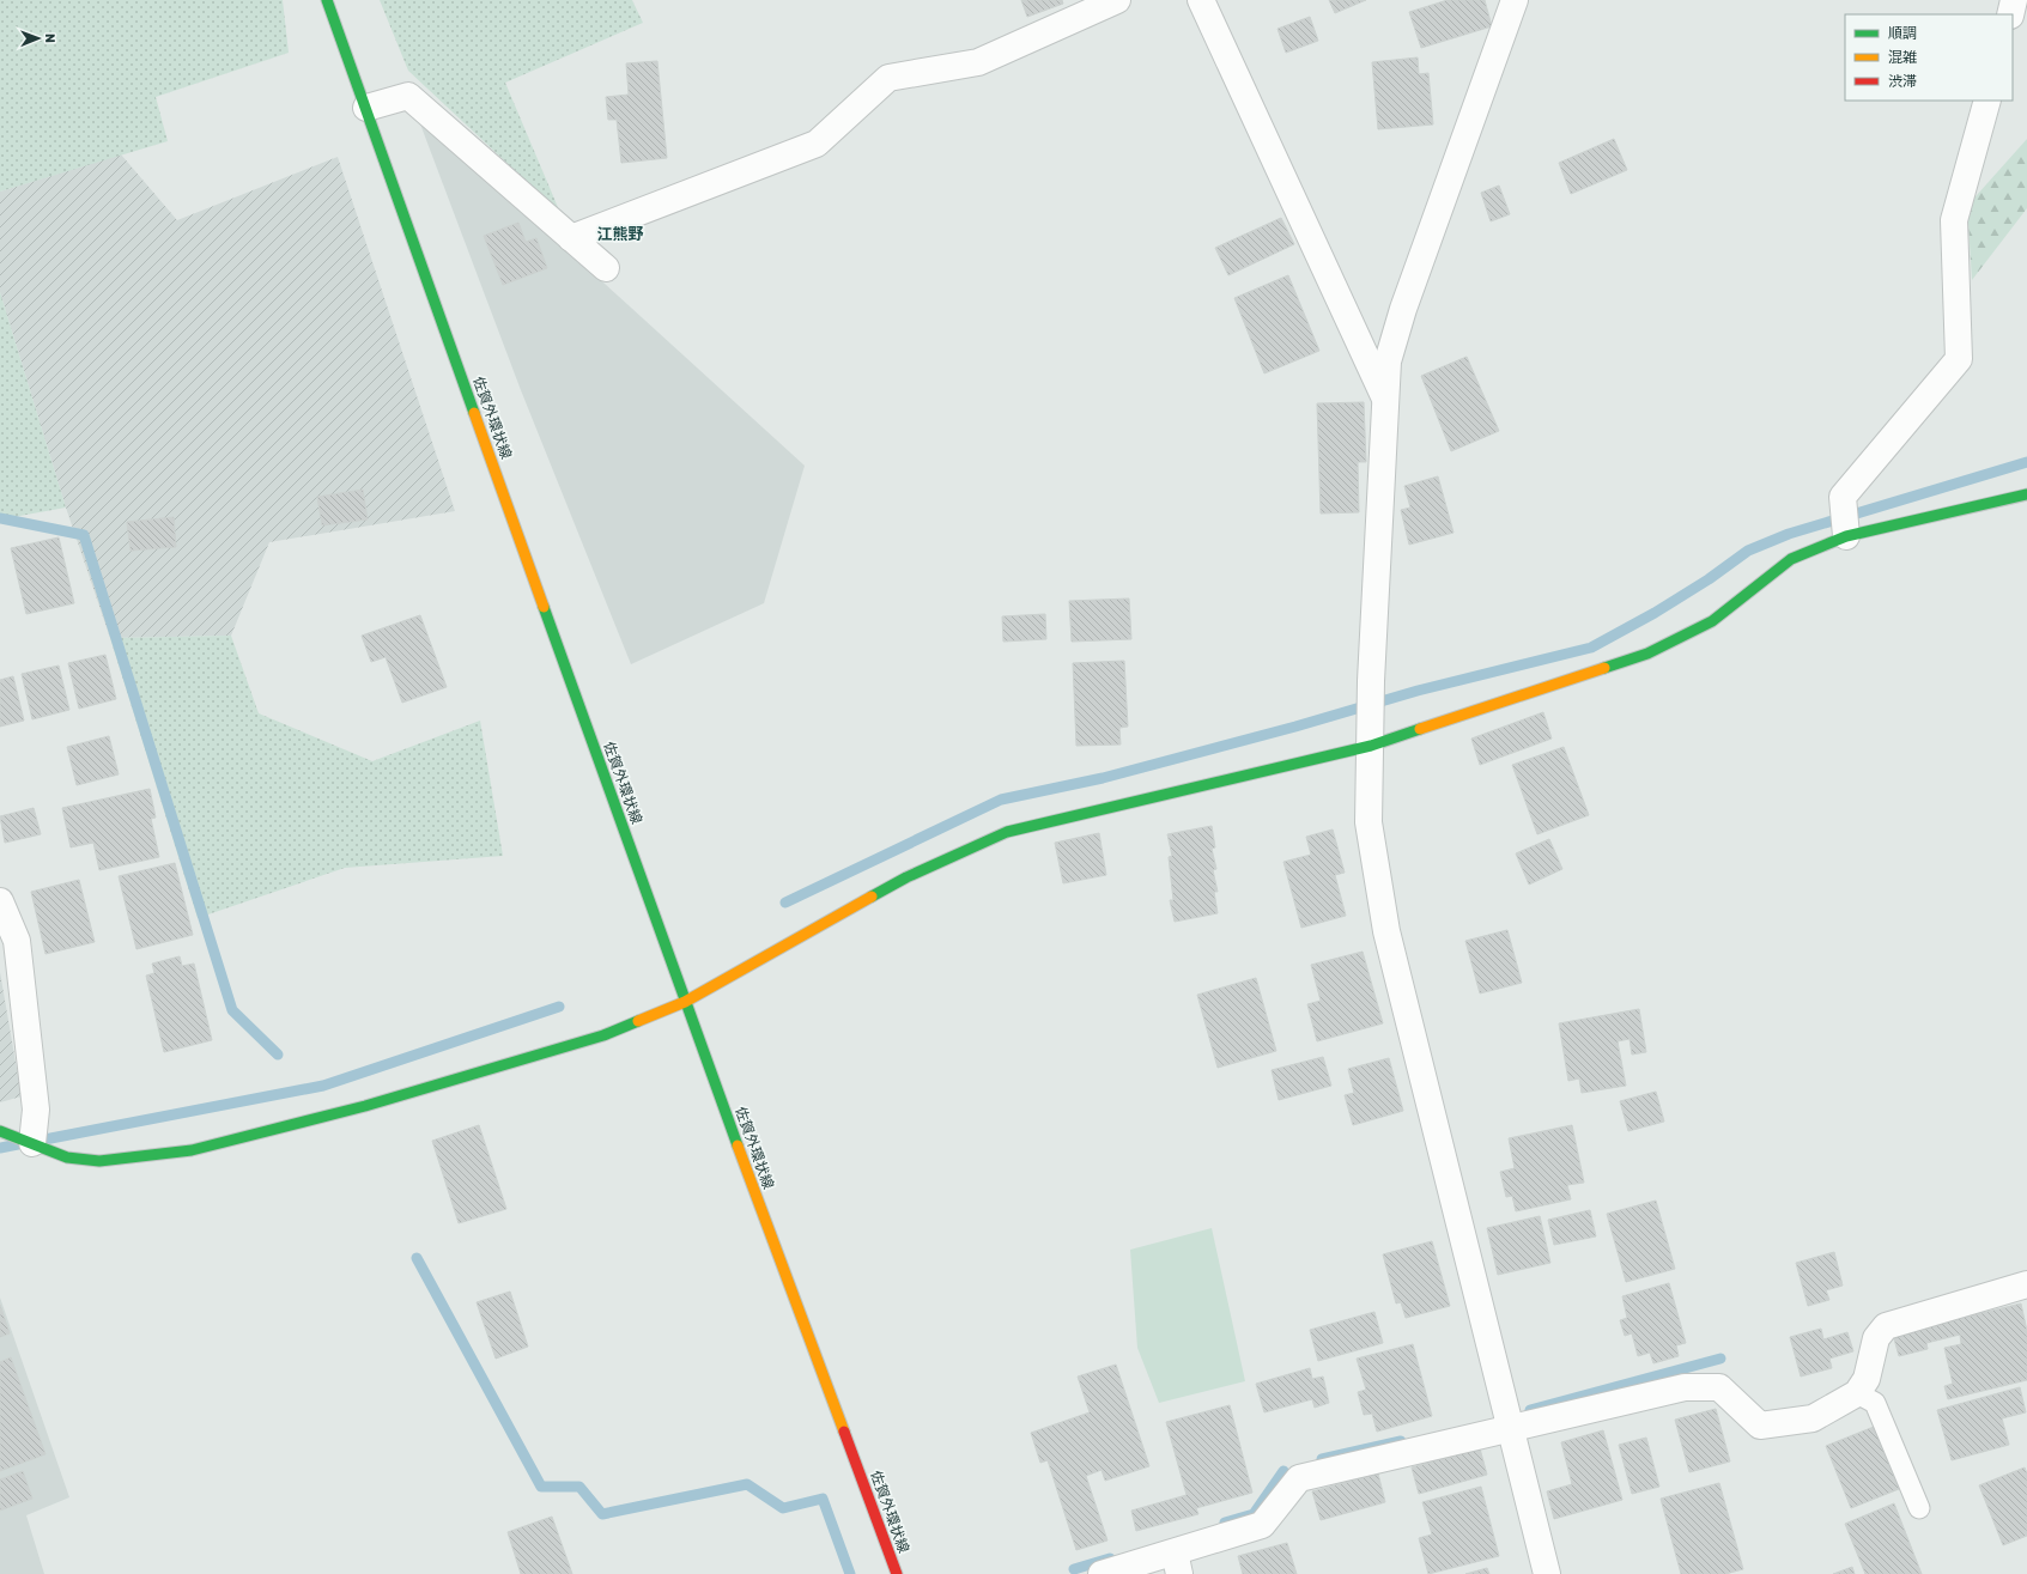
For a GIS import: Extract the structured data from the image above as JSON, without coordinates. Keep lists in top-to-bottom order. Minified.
{"streets":{"street":["佐賀外環状線"]},"districts":["江熊野"],"legend":["順調","混雑","渋滞"],"north":"right"}
